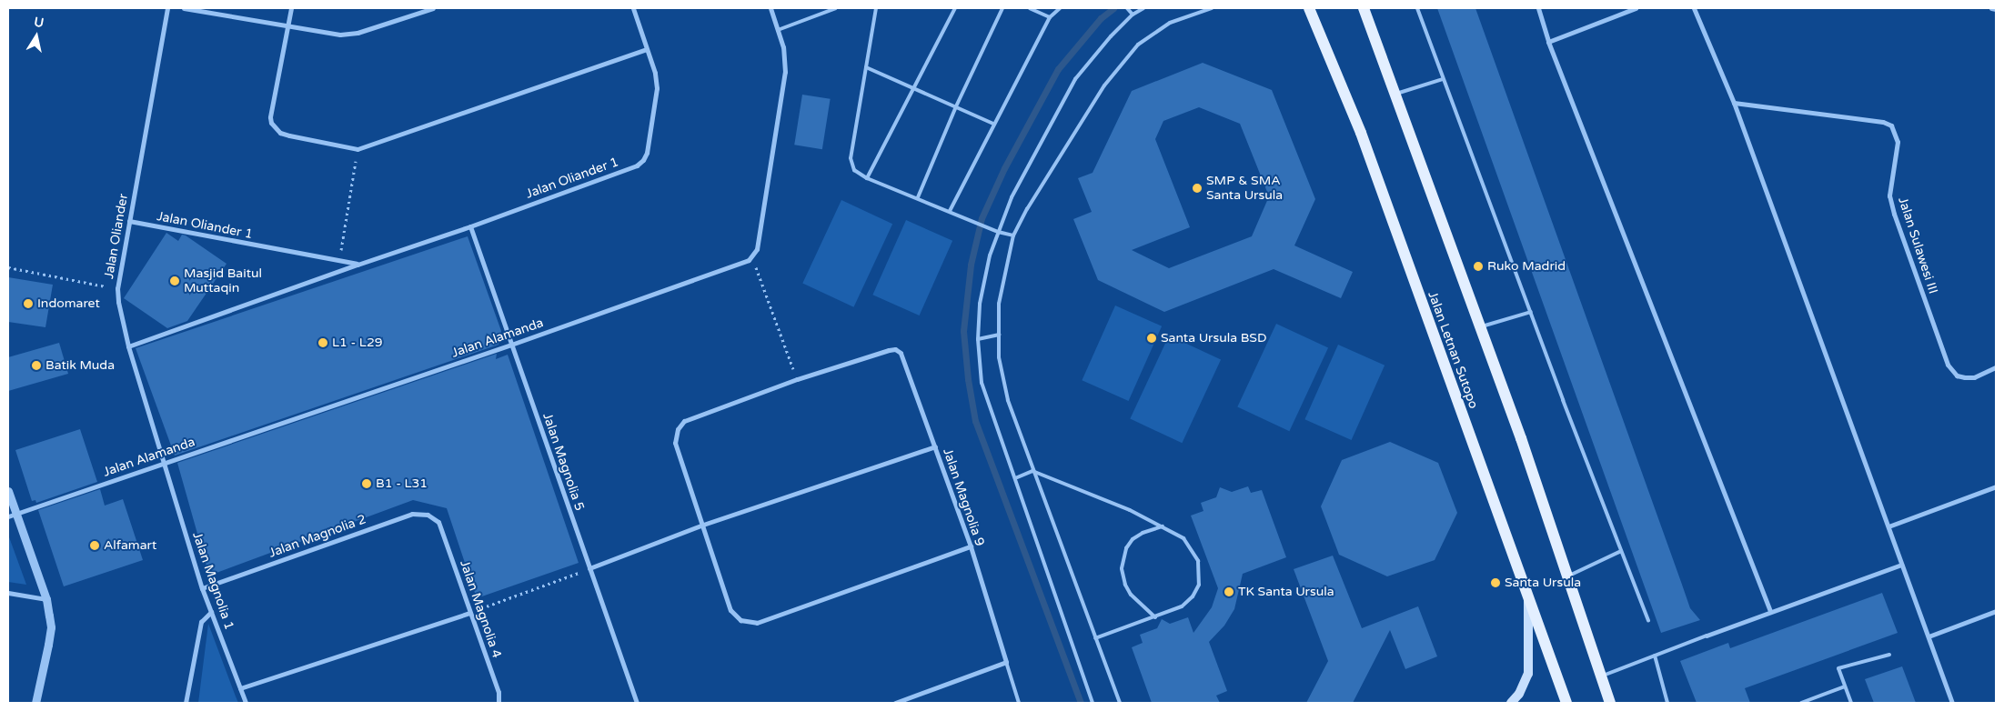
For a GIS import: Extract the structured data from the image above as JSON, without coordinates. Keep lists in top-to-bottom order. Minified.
{"streets":{"main road":["Jalan Letnan Sutopo"],"street":["Jalan Oliander 1","Jalan Oliander","Jalan Sulawesi III","Jalan Alamanda","Jalan Magnolia 5","Jalan Magnolia 9","Jalan Magnolia 2","Jalan Magnolia 1","Jalan Magnolia 4"]},"crossings":[["Jalan Oliander 1","Jalan Oliander"],["Jalan Oliander 1","Jalan Magnolia 5"],["Jalan Oliander","Jalan Alamanda"],["Jalan Oliander","Jalan Magnolia 1"],["Jalan Alamanda","Jalan Magnolia 5"],["Jalan Alamanda","Jalan Magnolia 1"],["Jalan Magnolia 2","Jalan Magnolia 1"],["Jalan Magnolia 2","Jalan Magnolia 4"]],"places":["SMP & SMA Santa Ursula","Ruko Madrid","Masjid Baitul Muttaqin","Indomaret","Santa Ursula BSD","L1 - L29","Batik Muda","B1 - L31","Alfamart","Santa Ursula","TK Santa Ursula"],"north":"top"}
